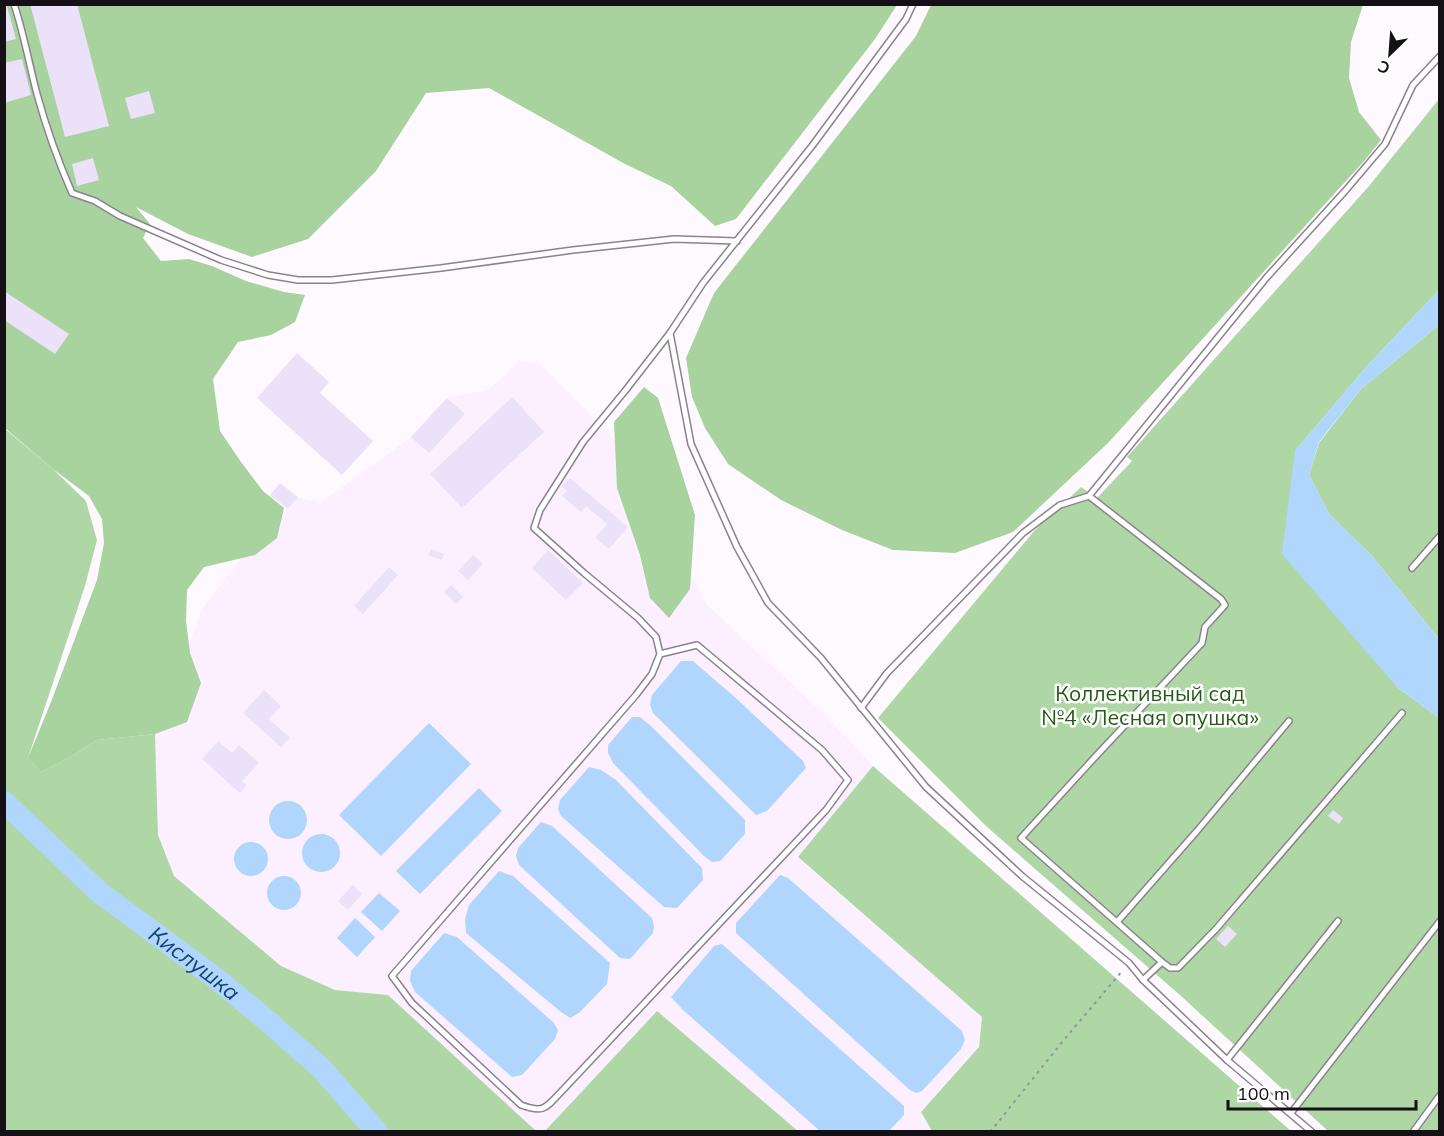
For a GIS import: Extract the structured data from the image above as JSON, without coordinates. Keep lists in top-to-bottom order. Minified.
{"water":["Кислушка"],"parks":["Коллективный сад №4 «Лесная опушка»"],"scale_bar":"100 m","north":"bottom left"}
